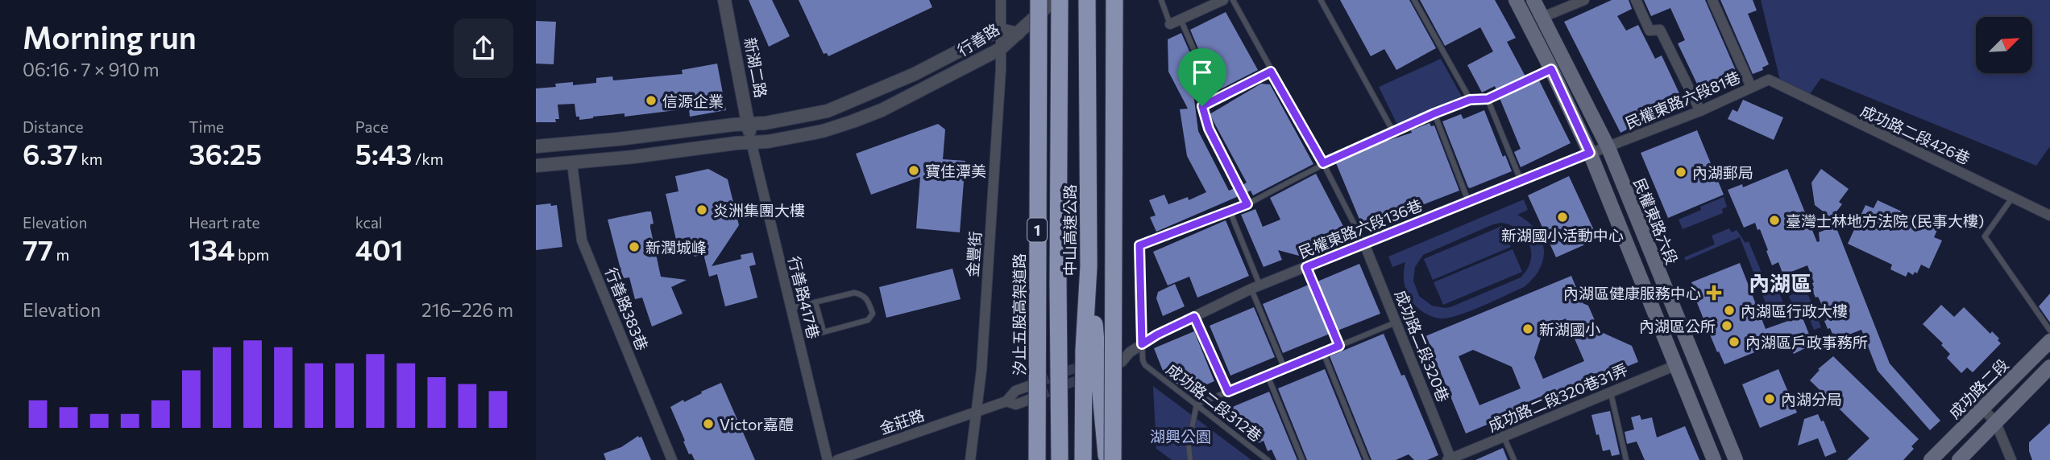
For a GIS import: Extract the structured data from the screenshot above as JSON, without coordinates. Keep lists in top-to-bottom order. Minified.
{"streets":{"highway":["1","中山高速公路","汐止五股高架道路"],"main road":["民權東路六段","成功路二段"],"street":["行善路","新湖二路","民權東路六段81巷","成功路二段426巷","民權東路六段136巷","金豐街","行善路417巷","行善路383巷","成功路二段320巷","成功路二段320巷31弄","金莊路"],"lane":["成功路二段312巷"]},"crossings":[["行善路","新湖二路"],["行善路","金豐街"],["行善路","行善路417巷"],["行善路","行善路383巷"],["新湖二路","行善路417巷"],["民權東路六段81巷","成功路二段426巷"],["民權東路六段81巷","民權東路六段"],["民權東路六段81巷","民權東路六段136巷"],["民權東路六段","民權東路六段136巷"],["民權東路六段136巷","成功路二段320巷"],["民權東路六段136巷","成功路二段312巷"],["金豐街","金莊路"],["成功路二段320巷","成功路二段320巷31弄"]],"districts":["內湖區"],"parks":["湖興公園"],"places":{"other":["信源企業","寶佳潭美","內湖郵局","炎洲集團大樓","新湖國小活動中心","臺灣士林地方法院 (民事大樓)","新潤城峰","內湖區行政大樓","內湖區公所","新湖國小","內湖區戶政事務所","內湖分局","Victor嘉醴"],"health":["內湖區健康服務中心"]},"north":"top right","page":{"heading":["Morning run","06:16 · 7 × 910 m"],"stats":[["Distance","6.37 km"],["Time","36:25"],["Pace","5:43 /km"],["Elevation","77 m"],["Heart rate","134 bpm"],["kcal","401"]],"chart":["Elevation","216–226 m"]}}
